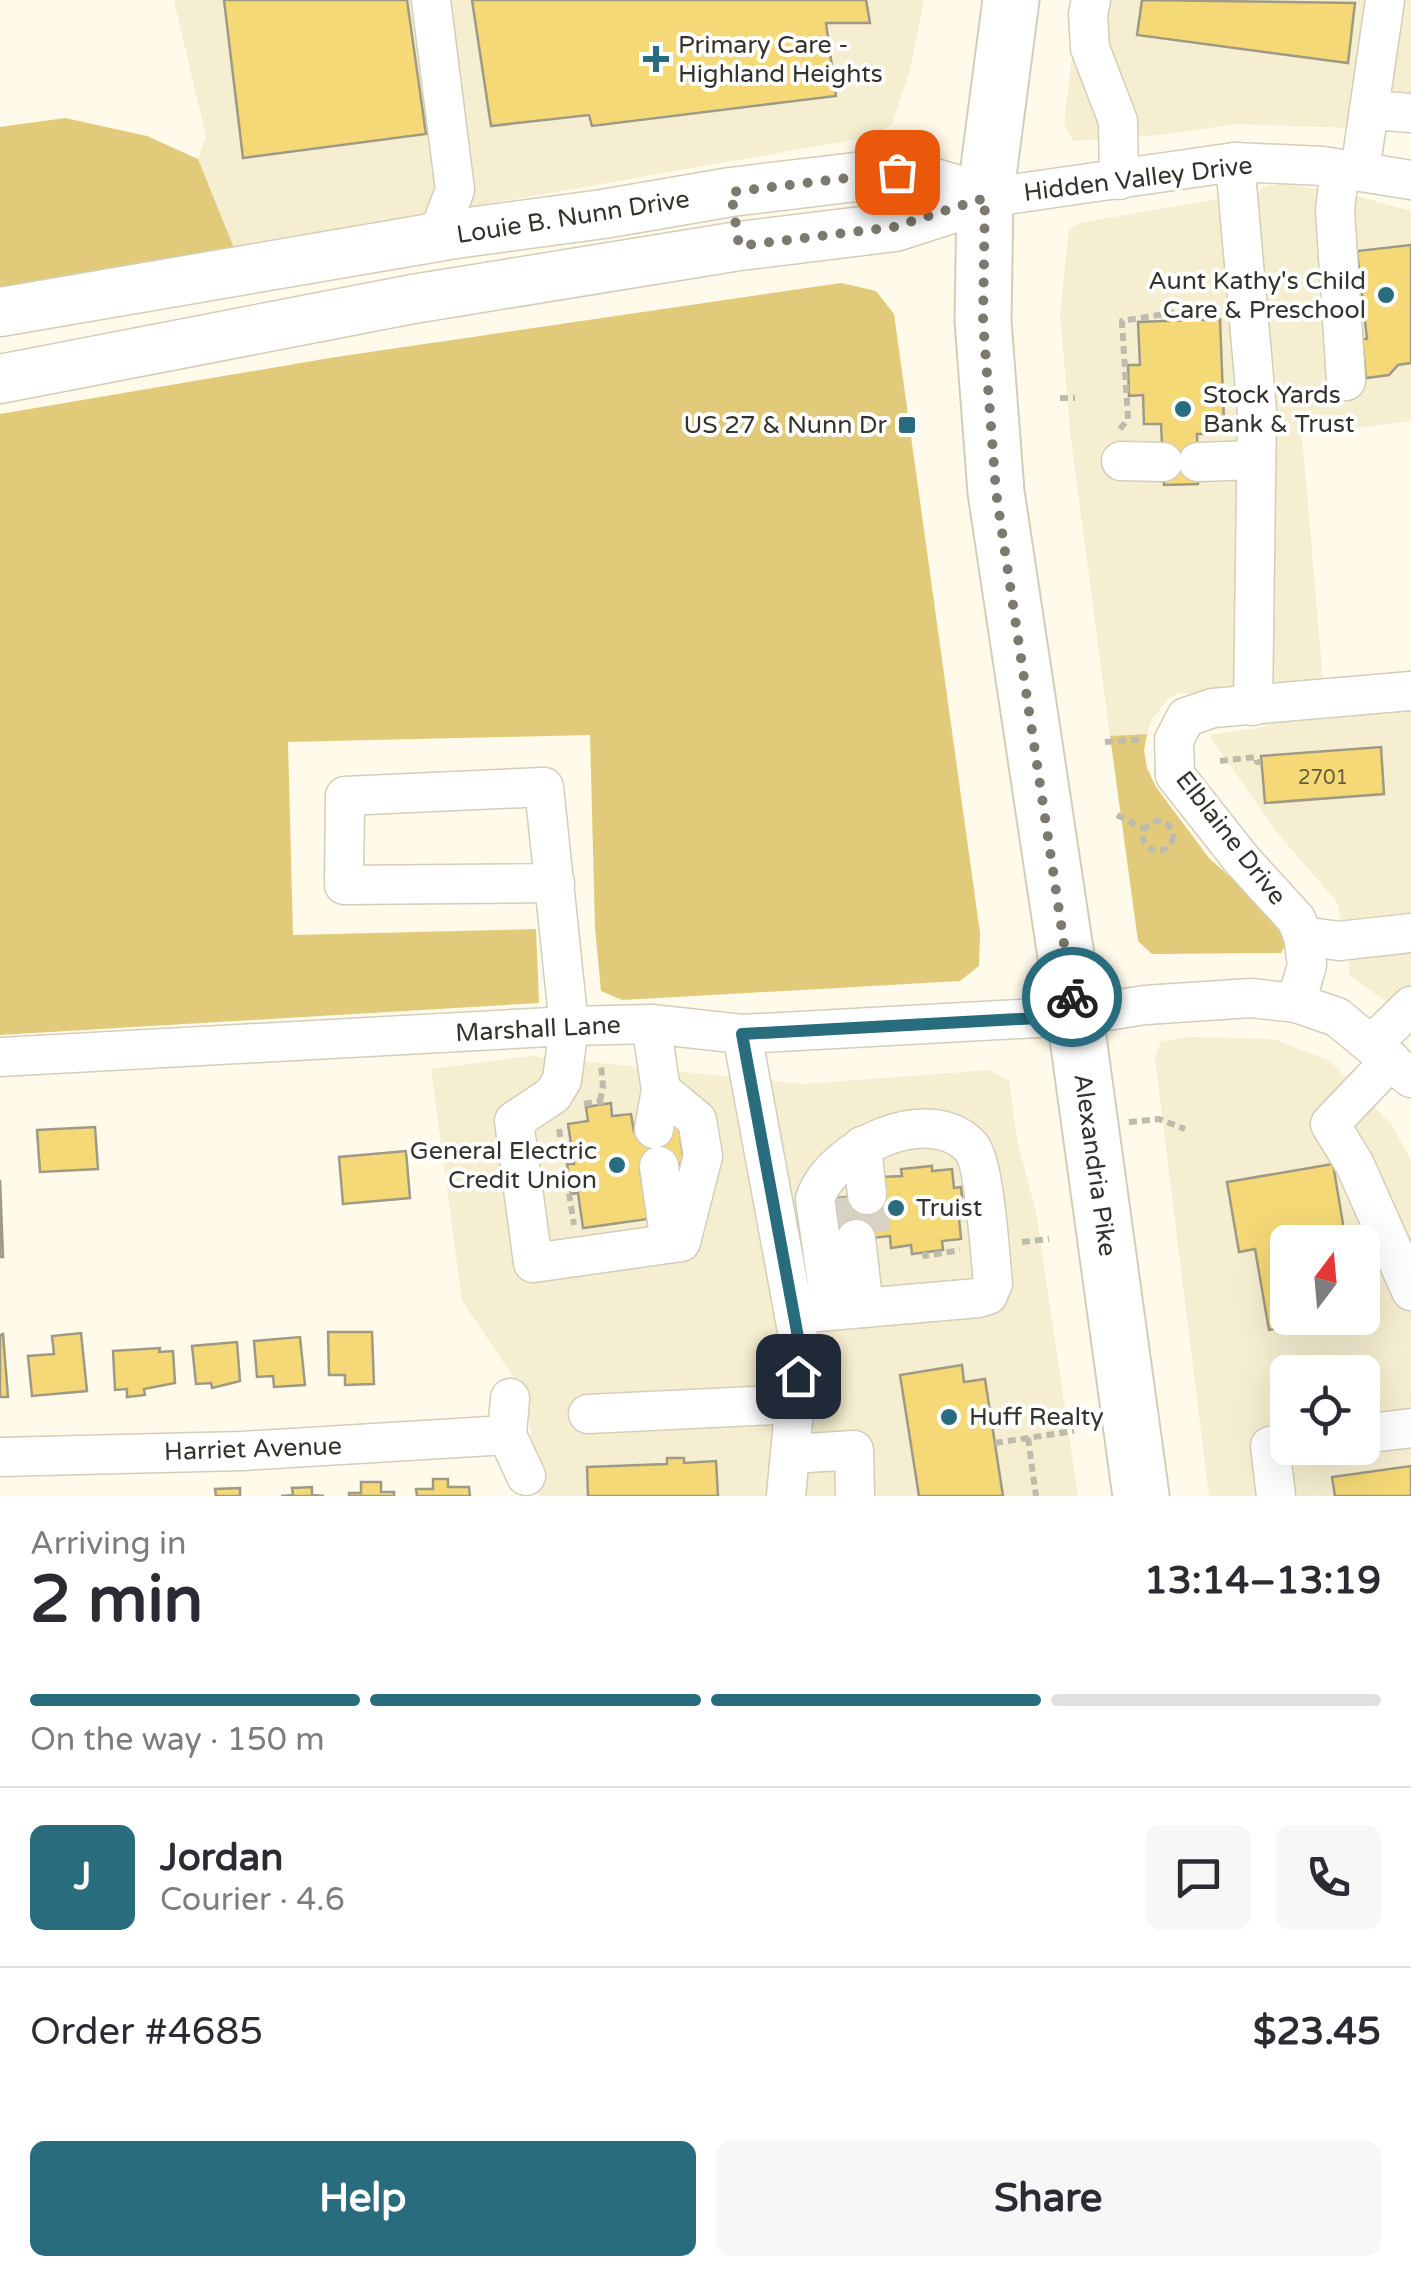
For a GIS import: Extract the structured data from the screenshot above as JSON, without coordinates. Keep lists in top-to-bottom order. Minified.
{"streets":{"highway":["Alexandria Pike"],"main road":["Louie B. Nunn Drive"],"street":["Hidden Valley Drive","Elblaine Drive","Marshall Lane","Harriet Avenue"]},"crossings":[["Hidden Valley Drive","Louie B. Nunn Drive"],["Hidden Valley Drive","Alexandria Pike"],["Louie B. Nunn Drive","Alexandria Pike"],["Marshall Lane","Alexandria Pike"]],"places":{"health":["Primary Care - Highland Heights"],"other":["Aunt Kathy's Child Care & Preschool","Stock Yards Bank & Trust","General Electric Credit Union","Truist","Huff Realty"],"transit":["US 27 & Nunn Dr"]},"house_numbers":["2701"],"north":"top","page":{"heading":["2 min","Arriving in","13:14–13:19"],"panel":["Jordan","Courier · 4.6","Order #4685","$23.45"],"bar":"On the way · 150 m","round":"J","buttons":["Help","Share"]}}
